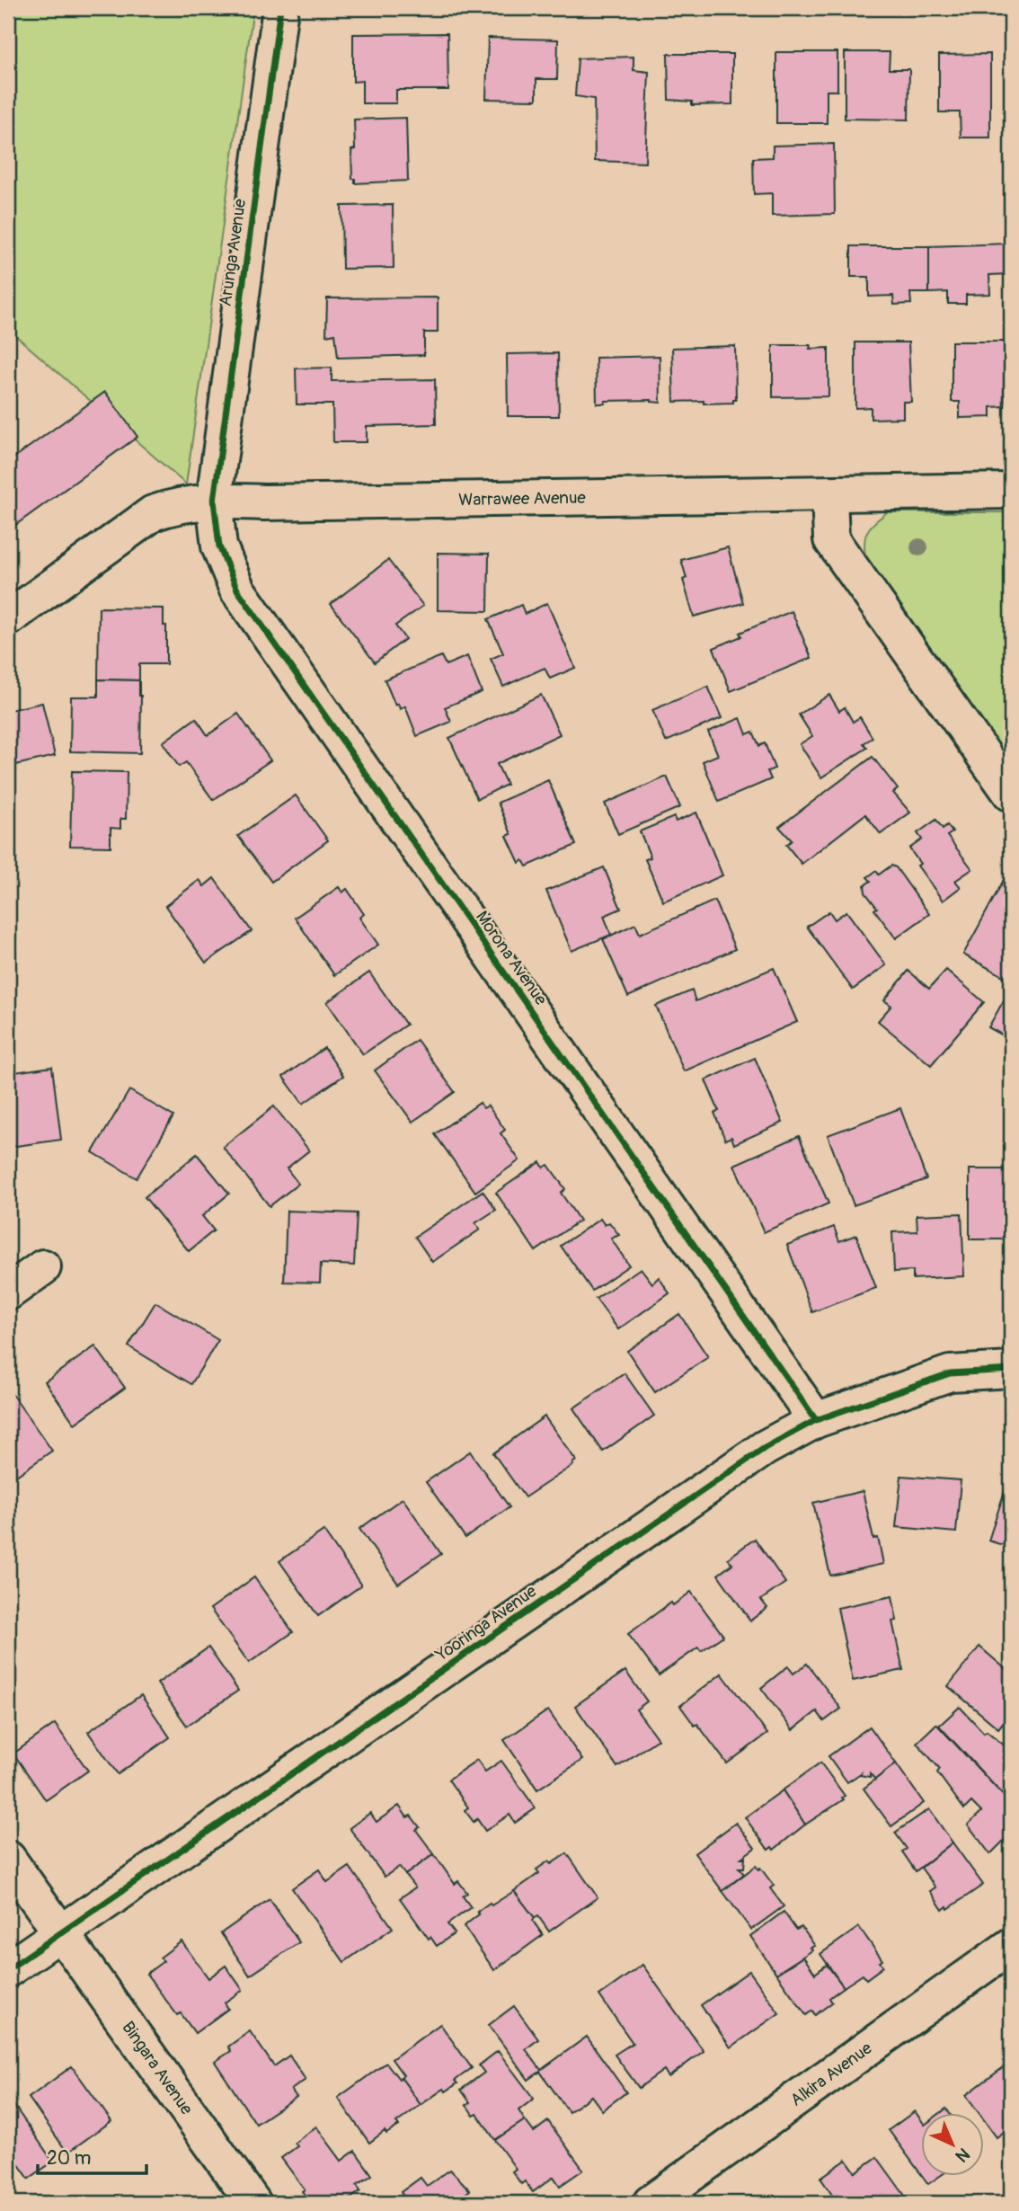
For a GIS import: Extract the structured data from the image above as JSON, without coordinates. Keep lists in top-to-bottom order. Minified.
{"streets":{"street":["Arunga Avenue","Warrawee Avenue","Morona Avenue","Yooringa Avenue","Bingara Avenue","Alkira Avenue"]},"crossings":[["Arunga Avenue","Warrawee Avenue"],["Arunga Avenue","Morona Avenue"],["Warrawee Avenue","Morona Avenue"],["Morona Avenue","Yooringa Avenue"],["Yooringa Avenue","Bingara Avenue"]],"scale_bar":"20 m","north":"bottom right"}
